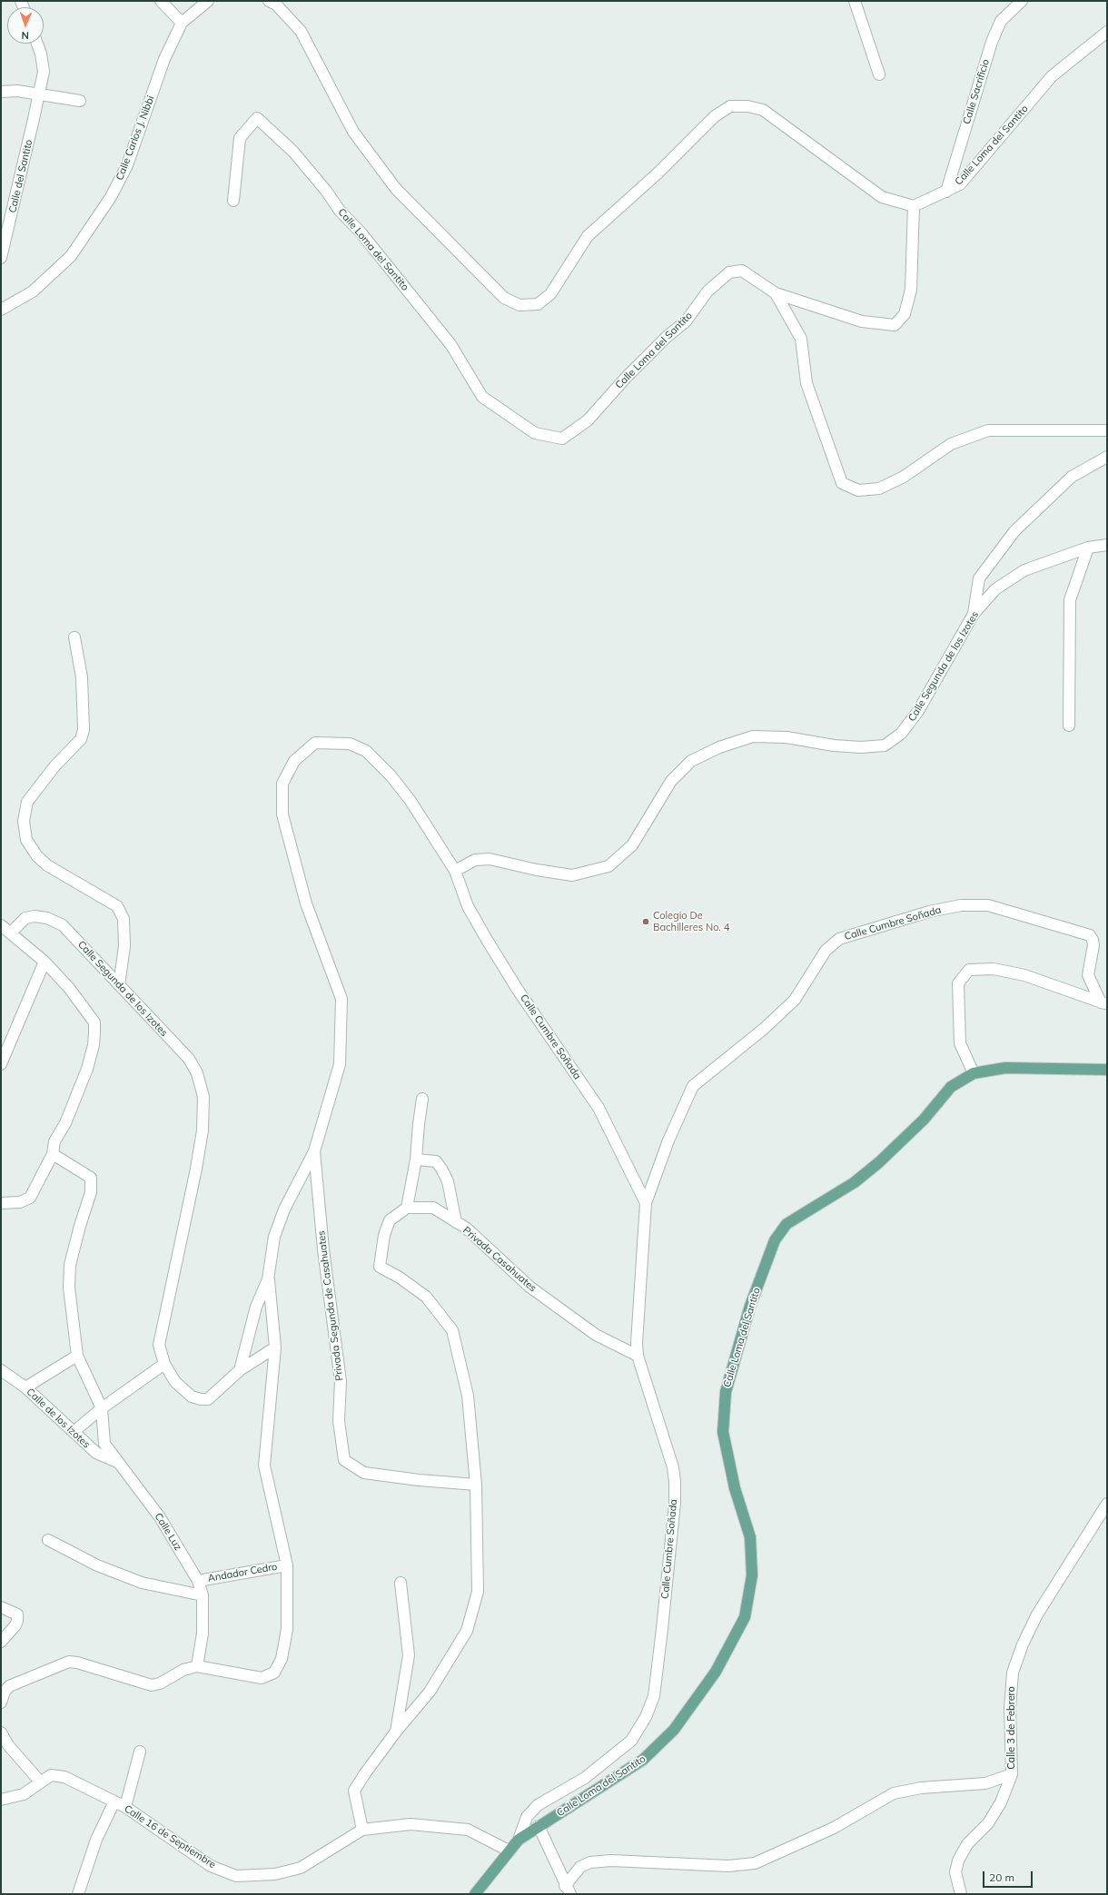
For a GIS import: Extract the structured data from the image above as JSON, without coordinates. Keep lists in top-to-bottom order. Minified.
{"streets":{"main road":["Calle Loma del Santito"],"street":["Calle Sacrificio","Calle Carlos J. Nibbi","Calle del Santito","Calle Segunda de los Izotes","Calle Cumbre Soñada","Privada Casahuates","Privada Segunda de Casahuates","Calle de los Izotes","Calle Luz","Andador Cedro","Calle 3 de Febrero","Calle 16 de Septiembre"]},"crossings":[["Calle Sacrificio","Calle Loma del Santito"],["Calle Loma del Santito","Calle Cumbre Soñada"],["Calle Loma del Santito","Calle 16 de Septiembre"],["Calle Segunda de los Izotes","Calle Cumbre Soñada"],["Calle Cumbre Soñada","Privada Casahuates"],["Calle de los Izotes","Calle Luz"],["Calle Luz","Andador Cedro"]],"places":["Colegio De Bachilleres No. 4"],"scale_bar":"20 m","north":"bottom"}
